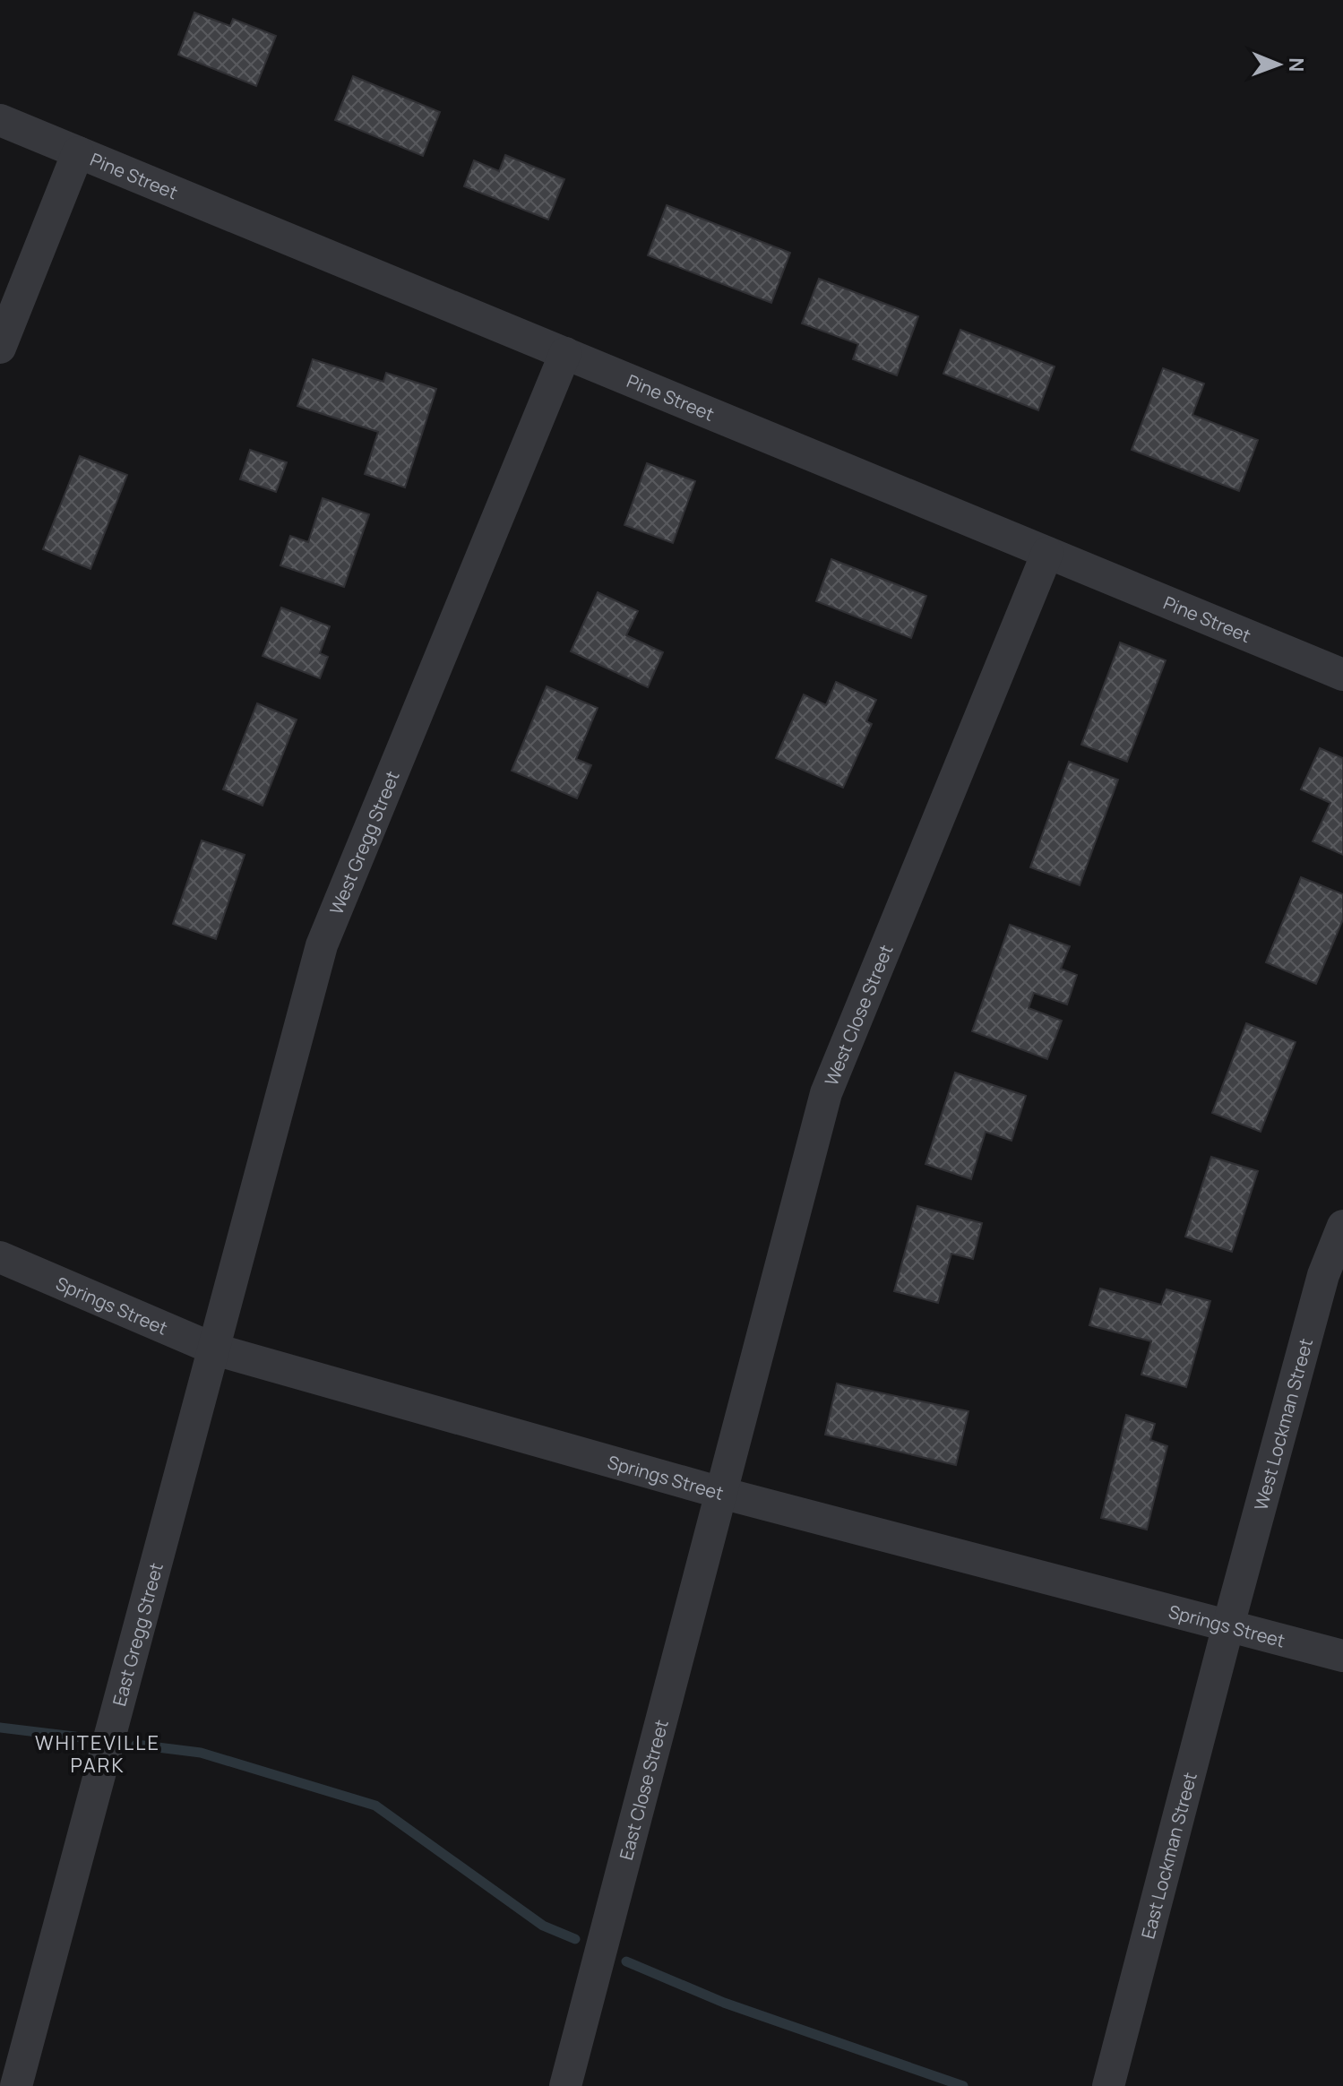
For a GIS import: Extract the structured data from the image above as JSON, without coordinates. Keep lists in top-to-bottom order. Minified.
{"streets":{"street":["Pine Street","West Gregg Street","West Close Street","Springs Street","West Lockman Street","East Gregg Street","East Close Street","East Lockman Street"]},"crossings":[["Pine Street","West Gregg Street"],["Pine Street","West Close Street"],["West Gregg Street","Springs Street"],["West Gregg Street","East Gregg Street"],["West Close Street","Springs Street"],["West Close Street","East Close Street"],["Springs Street","West Lockman Street"],["Springs Street","East Gregg Street"],["Springs Street","East Close Street"],["Springs Street","East Lockman Street"],["West Lockman Street","East Lockman Street"]],"districts":["WHITEVILLE PARK"],"north":"right"}
